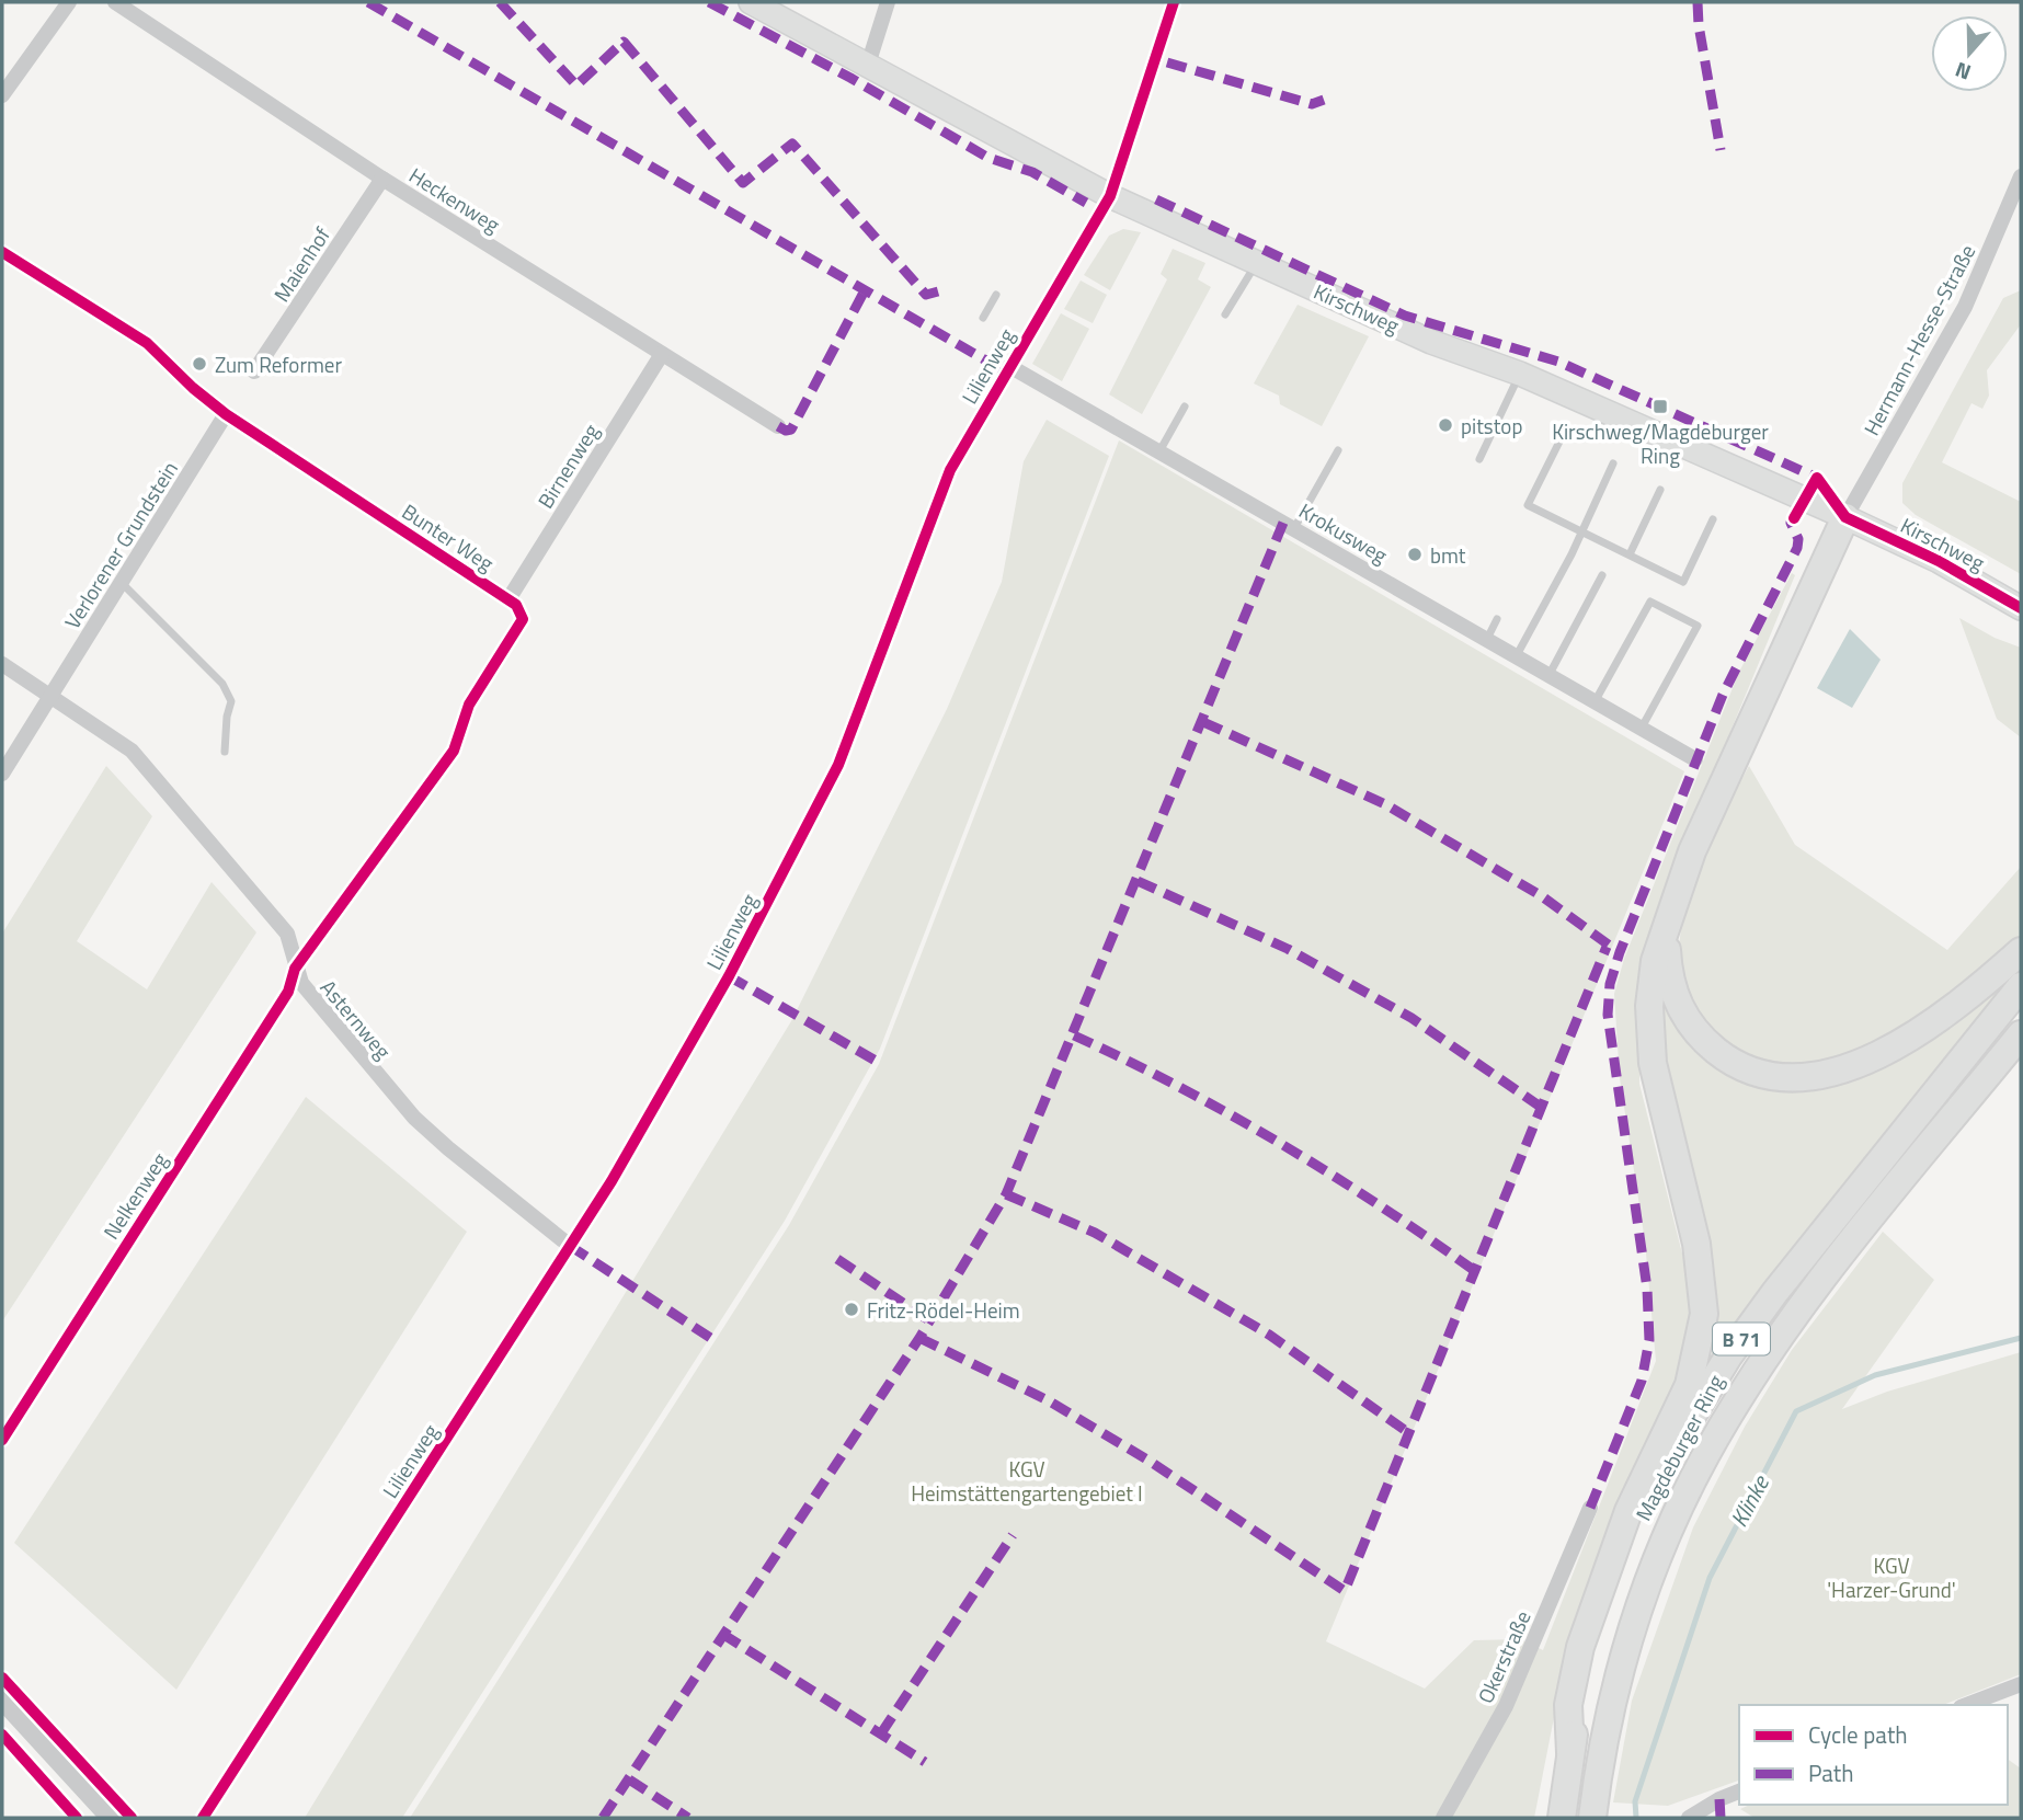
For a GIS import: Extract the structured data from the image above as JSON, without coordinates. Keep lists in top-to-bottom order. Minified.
{"streets":{"highway":["B 71","Magdeburger Ring"],"main road":["Kirschweg"],"street":["Heckenweg","Maienhof","Hermann-Hesse-Straße","Lilienweg","Birnenweg","Krokusweg","Bunter Weg","Verlorener Grundstein","Asternweg","Nelkenweg","Okerstraße"]},"crossings":[["Heckenweg","Maienhof"],["Heckenweg","Birnenweg"],["Kirschweg","Hermann-Hesse-Straße"],["Kirschweg","Lilienweg"],["Lilienweg","Krokusweg"],["Lilienweg","Asternweg"],["Birnenweg","Bunter Weg"],["Bunter Weg","Verlorener Grundstein"],["Verlorener Grundstein","Asternweg"],["Asternweg","Nelkenweg"]],"water":["Klinke"],"parks":["KGV Heimstättengartengebiet I","KGV 'Harzer-Grund'"],"places":{"other":["Zum Reformer","pitstop","bmt","Fritz-Rödel-Heim"],"transit":["Kirschweg/Magdeburger Ring"]},"legend":["Cycle path","Path"],"north":"bottom"}
